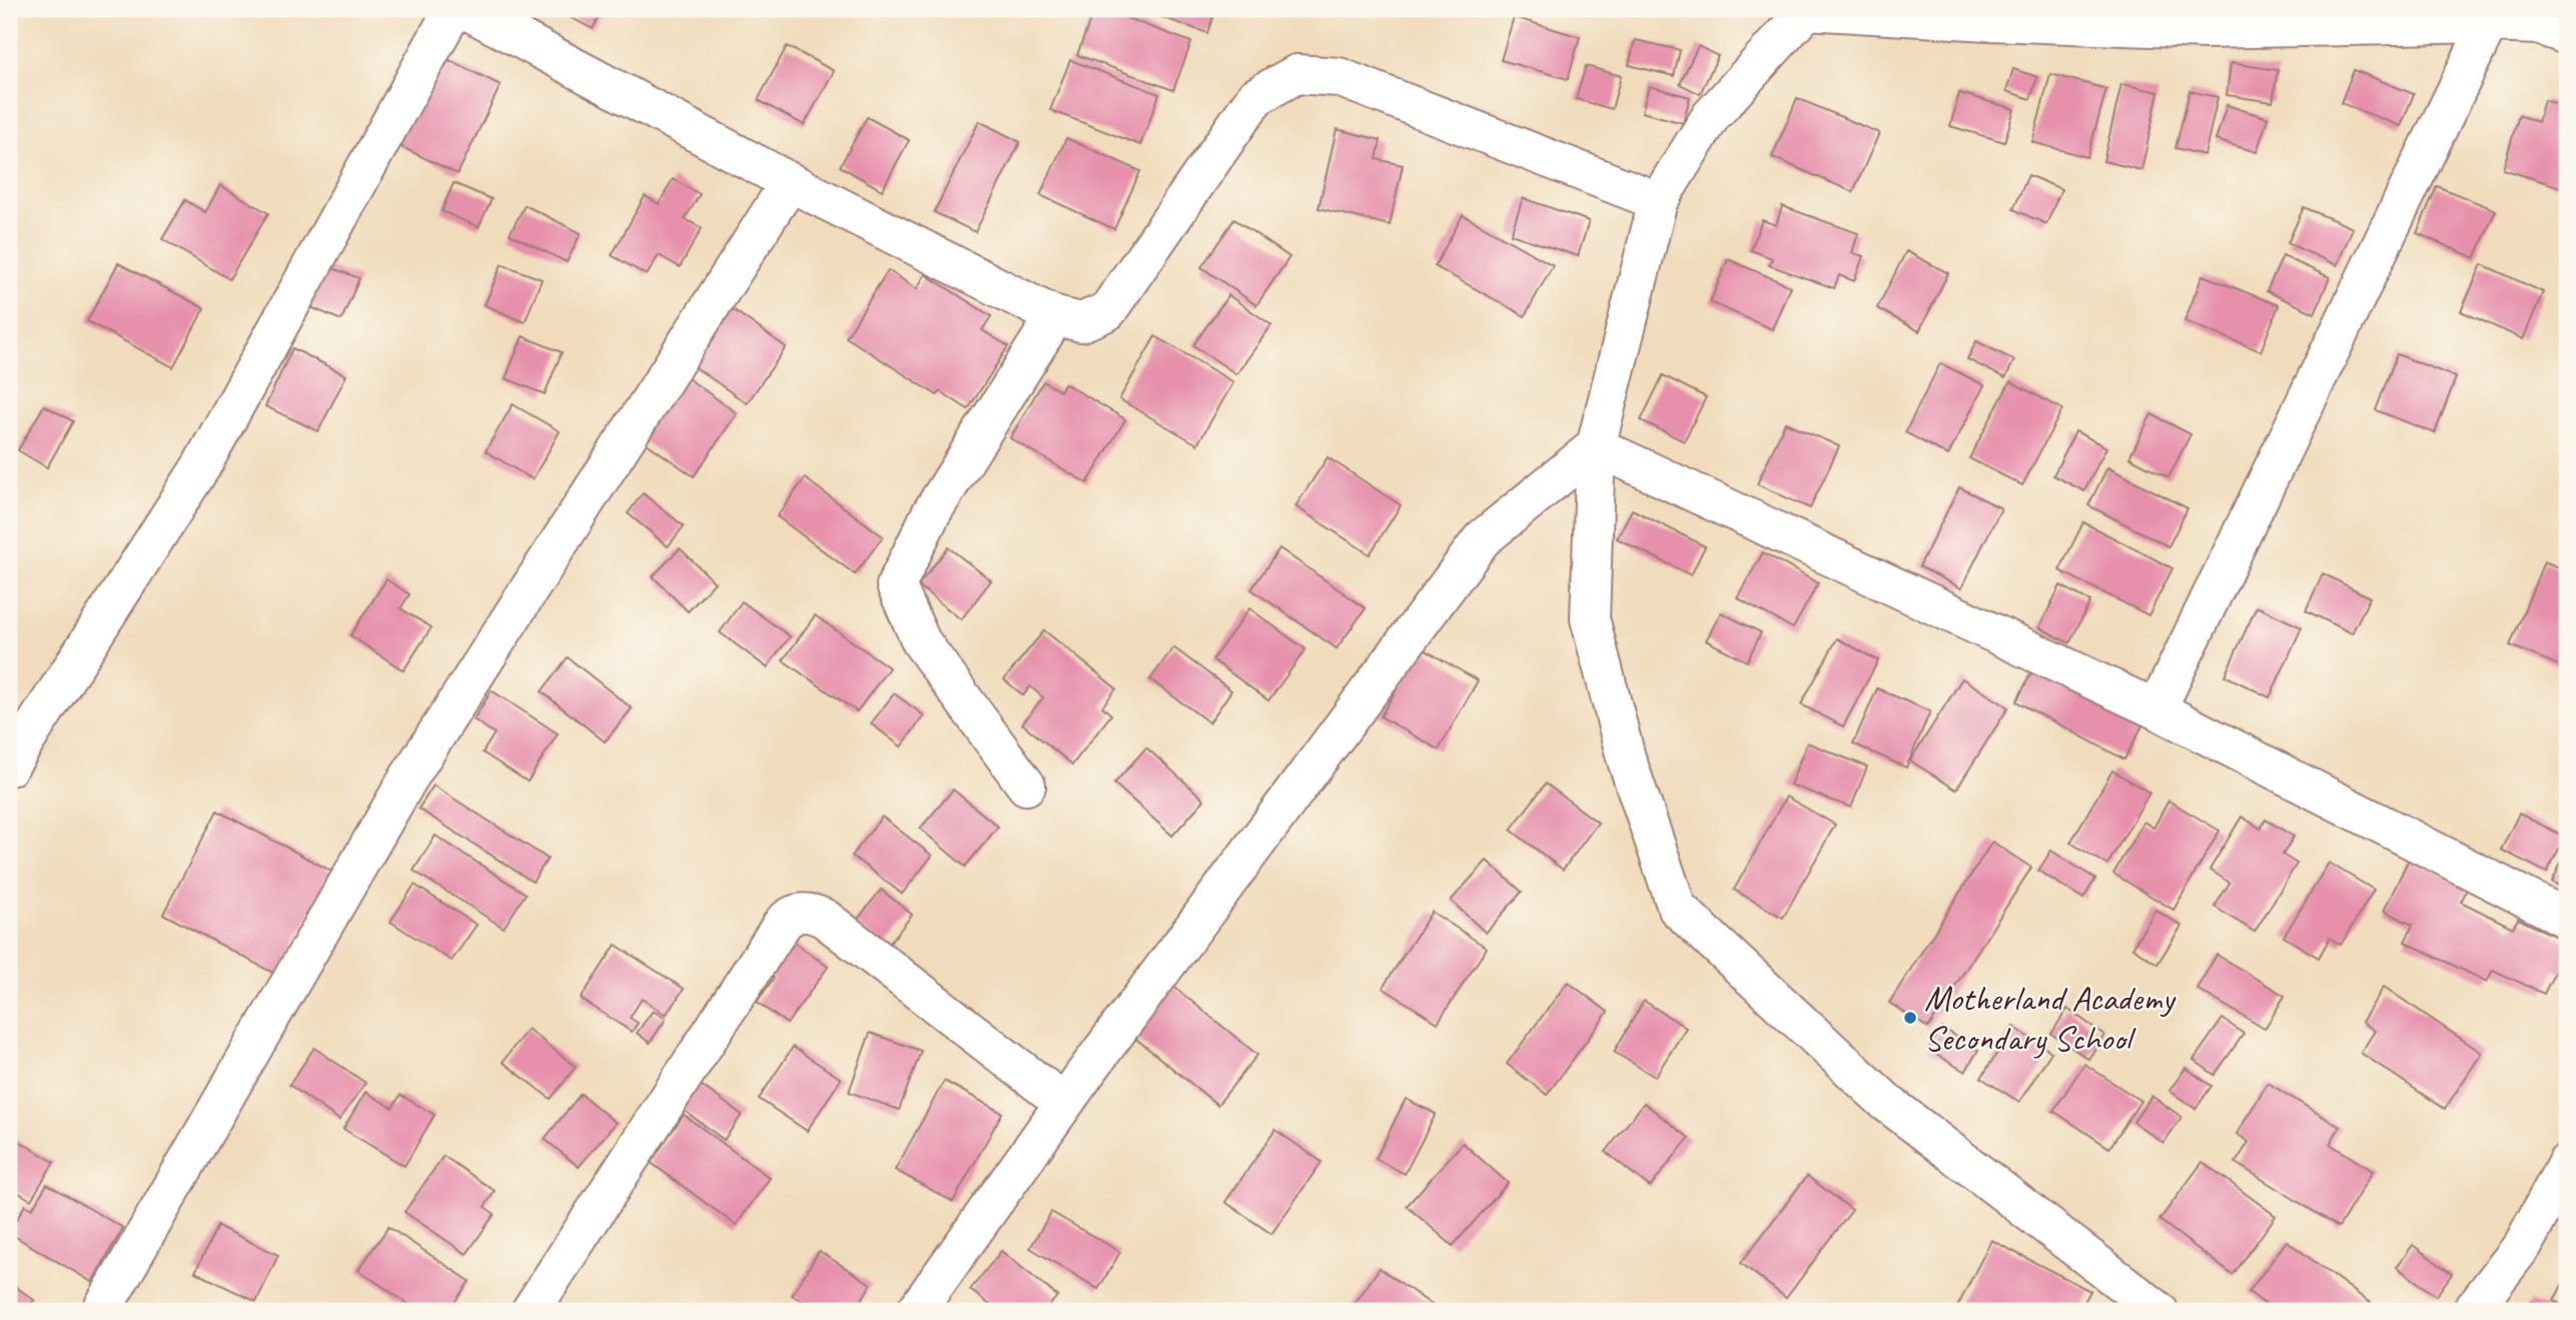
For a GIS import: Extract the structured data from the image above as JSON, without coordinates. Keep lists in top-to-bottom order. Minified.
{"places":["Motherland Academy Secondary School"]}
